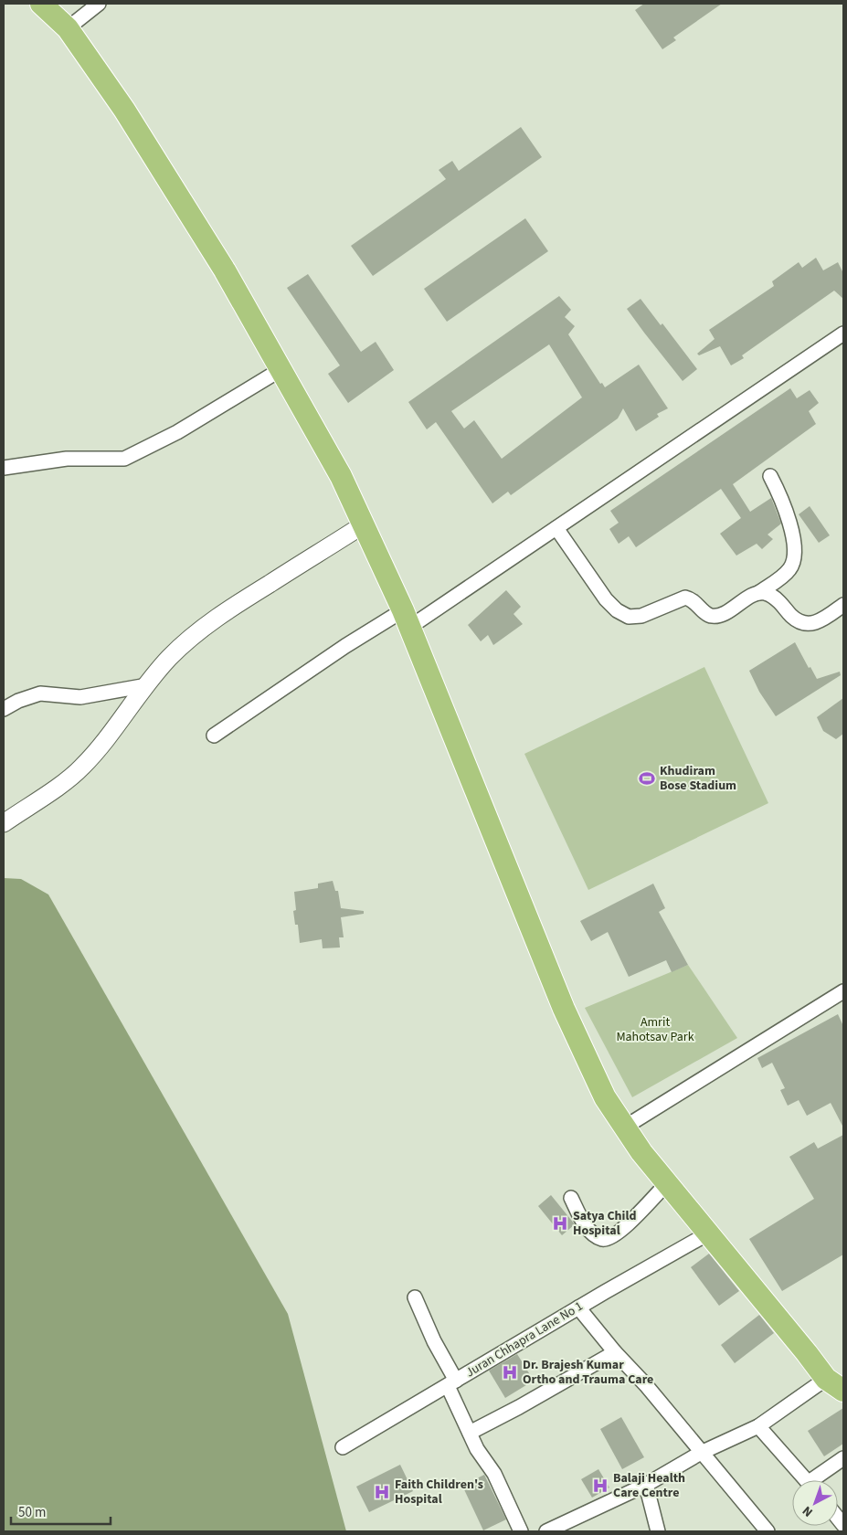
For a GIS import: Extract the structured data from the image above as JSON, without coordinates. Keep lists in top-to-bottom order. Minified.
{"streets":{"street":["Juran Chhapra Lane No 1"]},"parks":["Amrit Mahotsav Park"],"places":{"sports":["Khudiram Bose Stadium"],"hospital":["Satya Child Hospital","Dr. Brajesh Kumar Ortho and Trauma Care","Balaji Health Care Centre","Faith Children's Hospital"]},"scale_bar":"50 m","north":"bottom left"}
